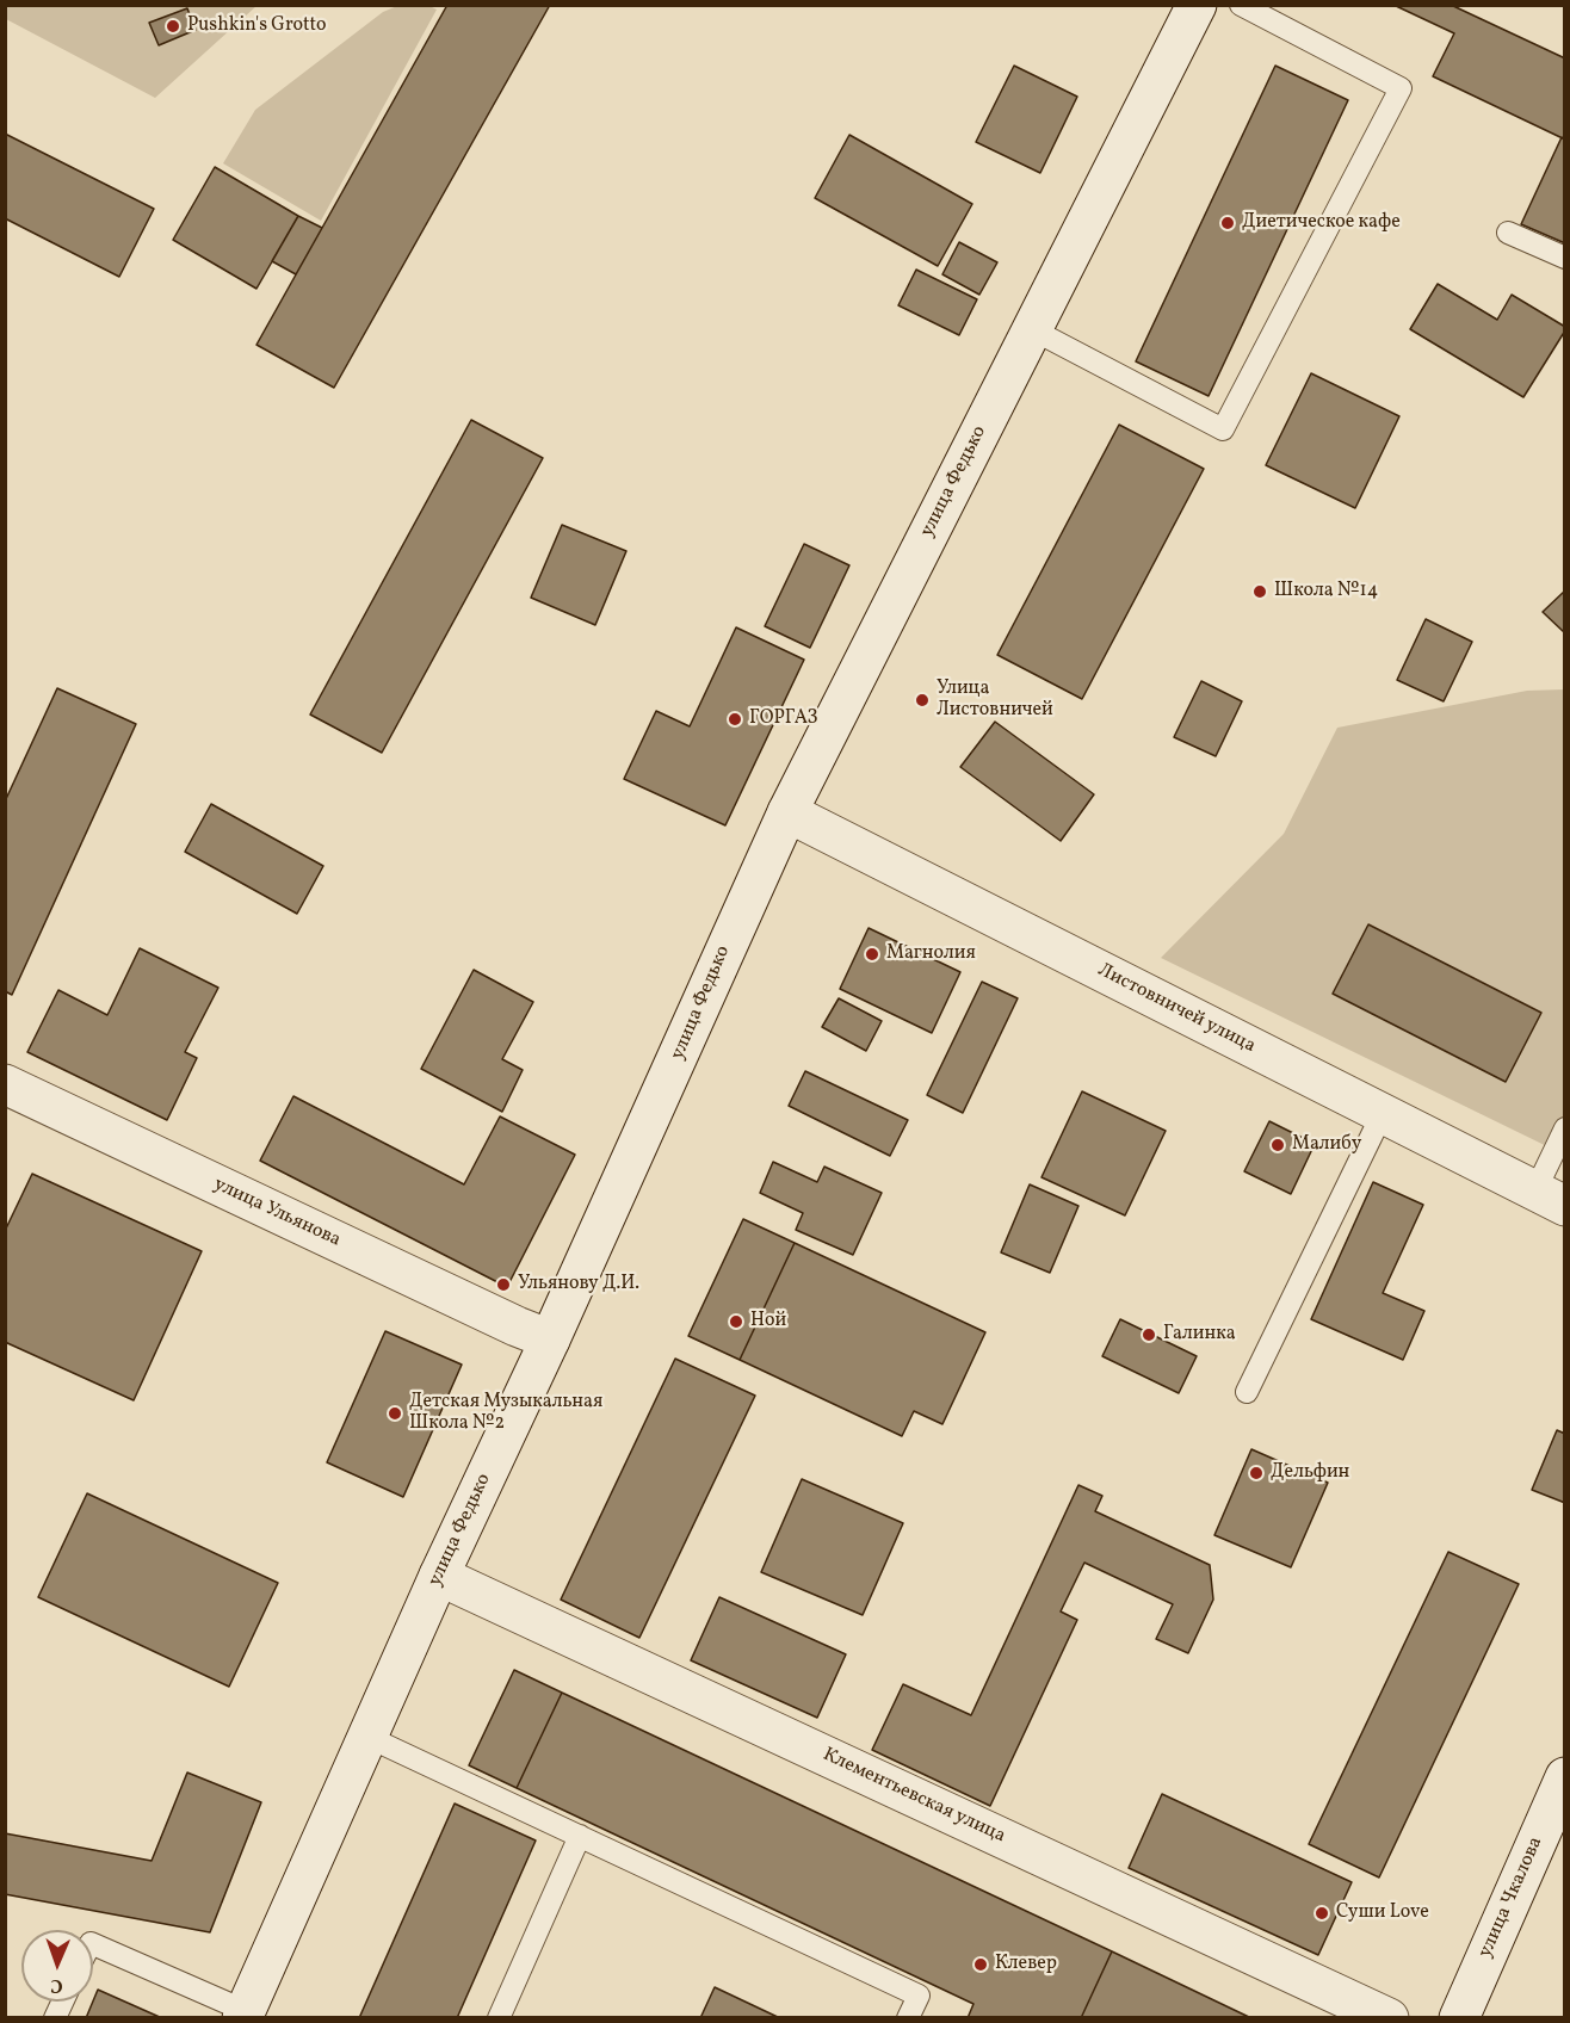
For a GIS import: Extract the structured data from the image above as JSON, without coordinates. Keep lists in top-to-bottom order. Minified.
{"streets":{"main road":["улица Федько","Листовничей улица","улица Ульянова","Клементьевская улица","улица Чкалова"]},"crossings":[["улица Федько","Листовничей улица"],["улица Федько","улица Ульянова"],["улица Федько","Клементьевская улица"]],"places":["Pushkin's Grotto","Диетическое кафе","Школа №14","Улица Листовничей","ГОРГАЗ","Магнолия","Малибу","Ульянову Д.И.","Ной","Галинка","Детская Музыкальная Школа №2","Дельфин","Суши Love","Клевер"],"north":"bottom"}
